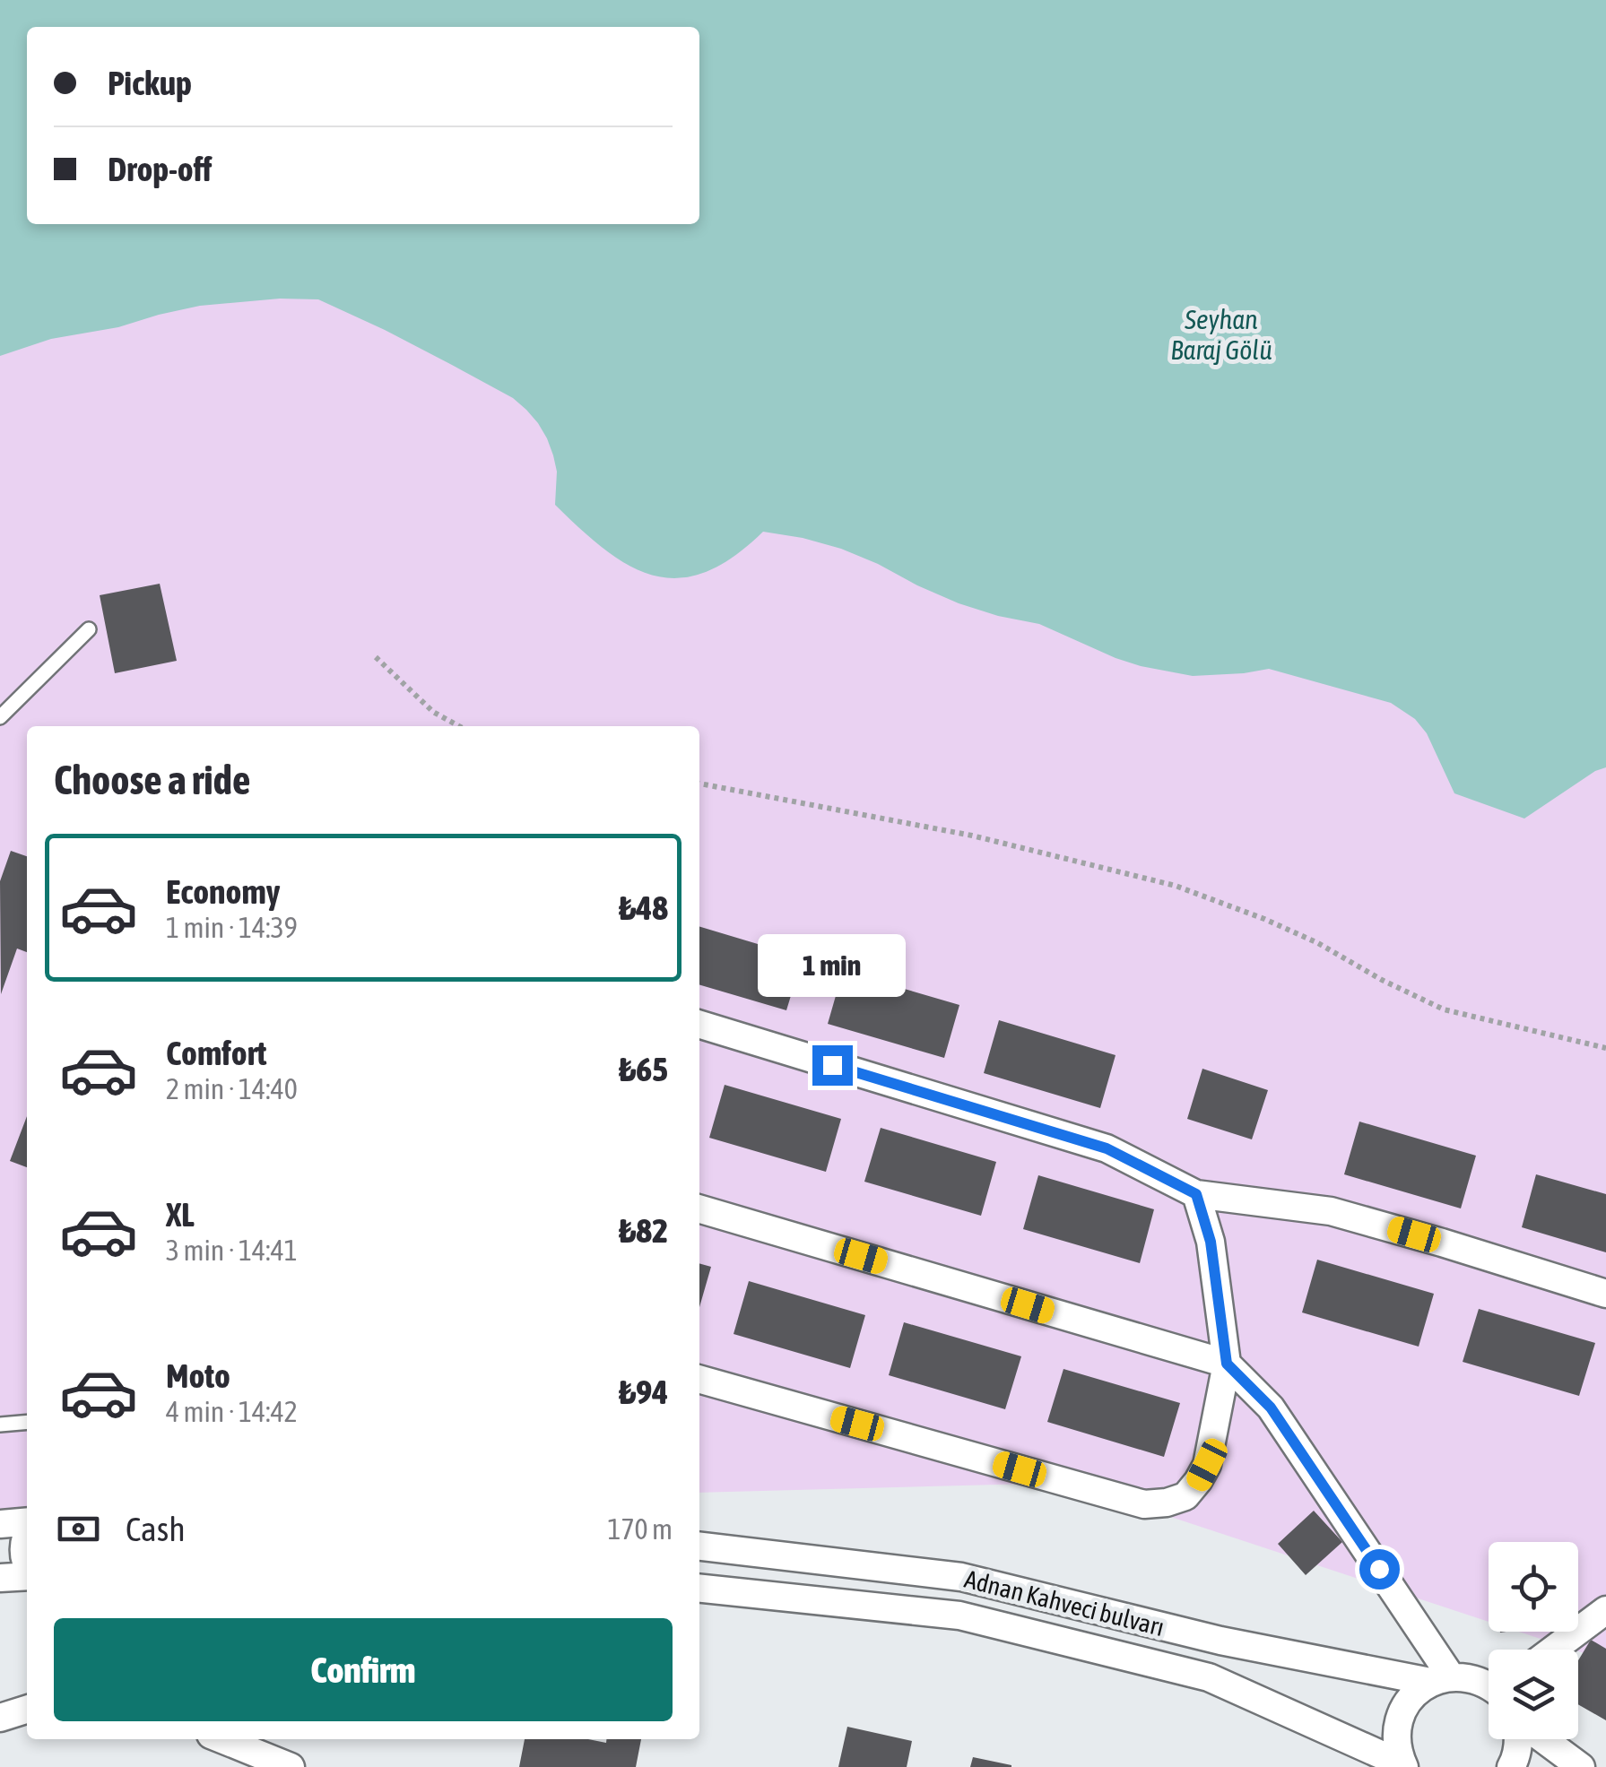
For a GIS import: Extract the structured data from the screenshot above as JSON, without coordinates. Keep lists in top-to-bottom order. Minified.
{"streets":{"street":["Adnan Kahveci bulvarı"]},"water":["Seyhan Baraj Gölü"],"page":{"banner":["Pickup","Drop-off"],"heading":"Choose a ride","list":[{"name":"Economy","note":"1 min · 14:39","value":"₺48"},{"name":"Comfort","note":"2 min · 14:40","value":"₺65"},{"name":"XL","note":"3 min · 14:41","value":"₺82"},{"name":"Moto","note":"4 min · 14:42","value":"₺94"}],"bubble":"1 min","pay":["Cash","170 m"],"buttons":"Confirm"}}
